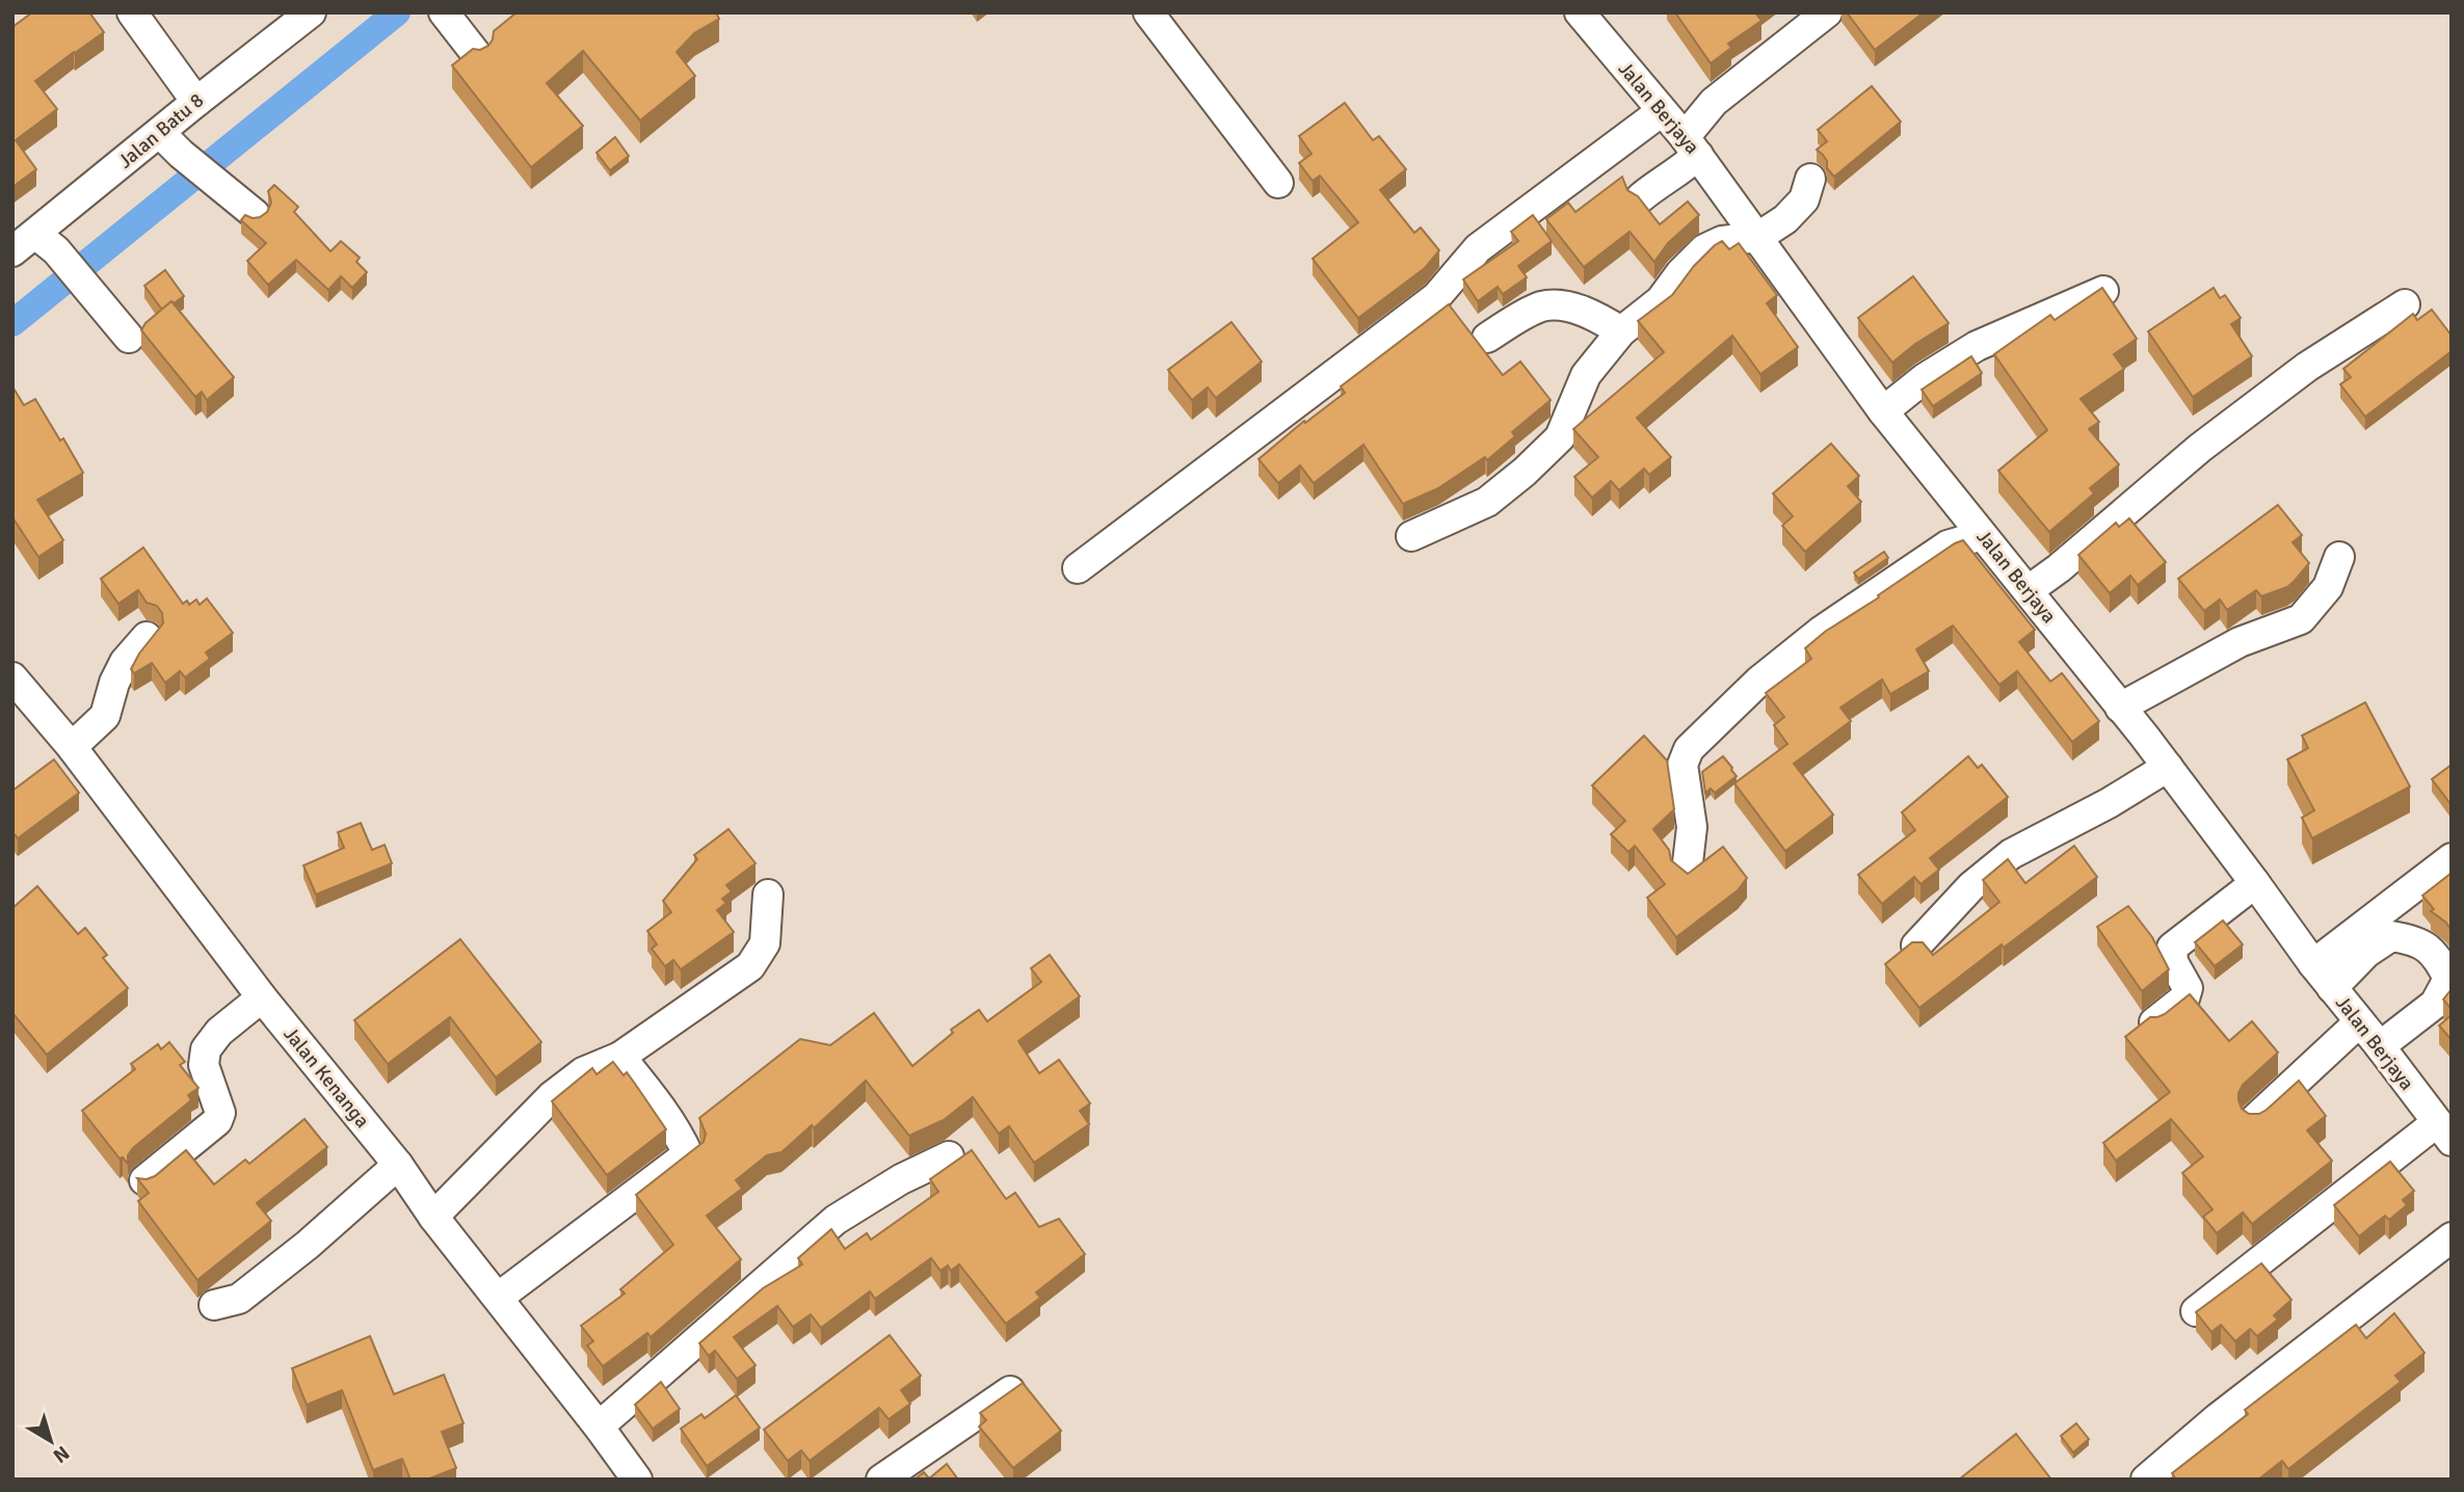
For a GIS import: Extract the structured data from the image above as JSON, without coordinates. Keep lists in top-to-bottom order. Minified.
{"streets":{"street":["Jalan Berjaya","Jalan Batu 8","Jalan Kenanga"]},"north":"bottom right"}
